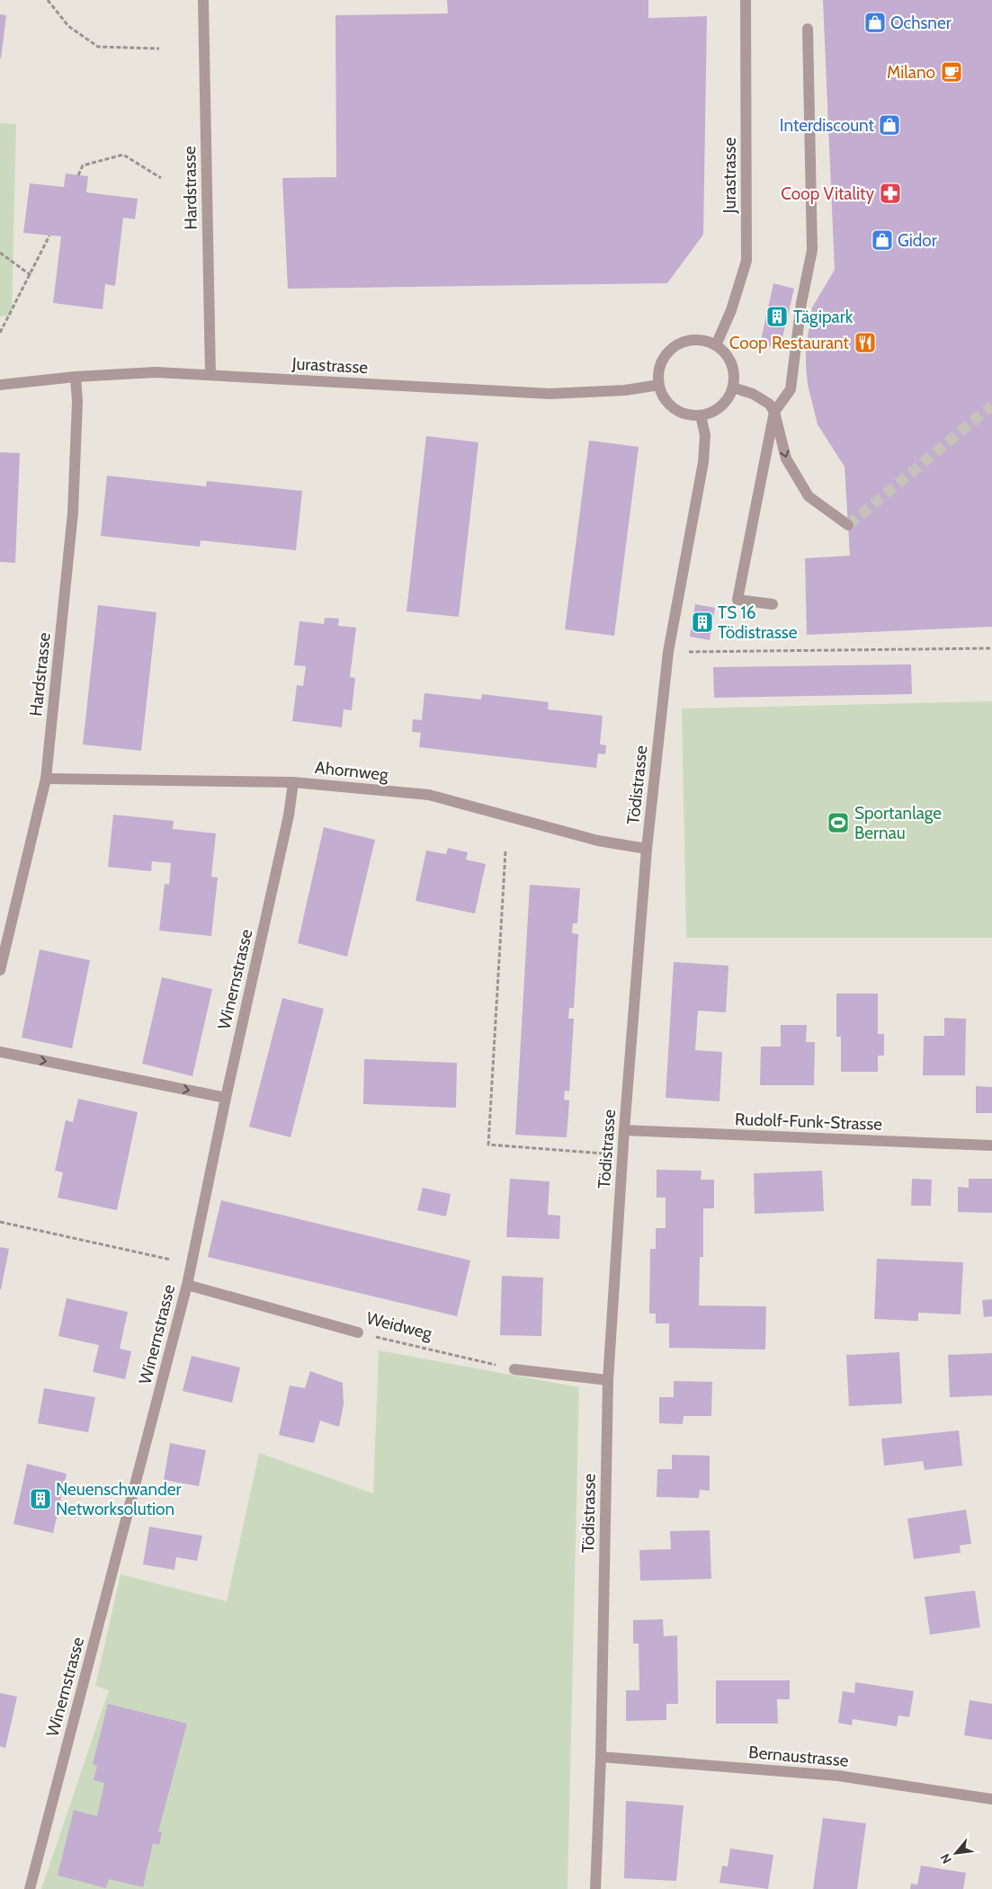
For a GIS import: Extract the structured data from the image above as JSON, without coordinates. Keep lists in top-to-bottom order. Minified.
{"streets":{"street":["Jurastrasse","Hardstrasse","Ahornweg","Tödistrasse","Winernstrasse","Rudolf-Funk-Strasse","Weidweg","Bernaustrasse"]},"crossings":[["Jurastrasse","Hardstrasse"],["Jurastrasse","Tödistrasse"],["Hardstrasse","Ahornweg"],["Ahornweg","Tödistrasse"],["Ahornweg","Winernstrasse"],["Tödistrasse","Rudolf-Funk-Strasse"],["Tödistrasse","Bernaustrasse"],["Winernstrasse","Weidweg"]],"places":{"shop":["Ochsner","Interdiscount","Gidor"],"cafe":["Milano"],"pharmacy":["Coop Vitality"],"building":["Tägipark","TS 16 Tödistrasse","Neuenschwander Networksolution"],"restaurant":["Coop Restaurant"],"sports":["Sportanlage Bernau"]},"north":"bottom left"}
